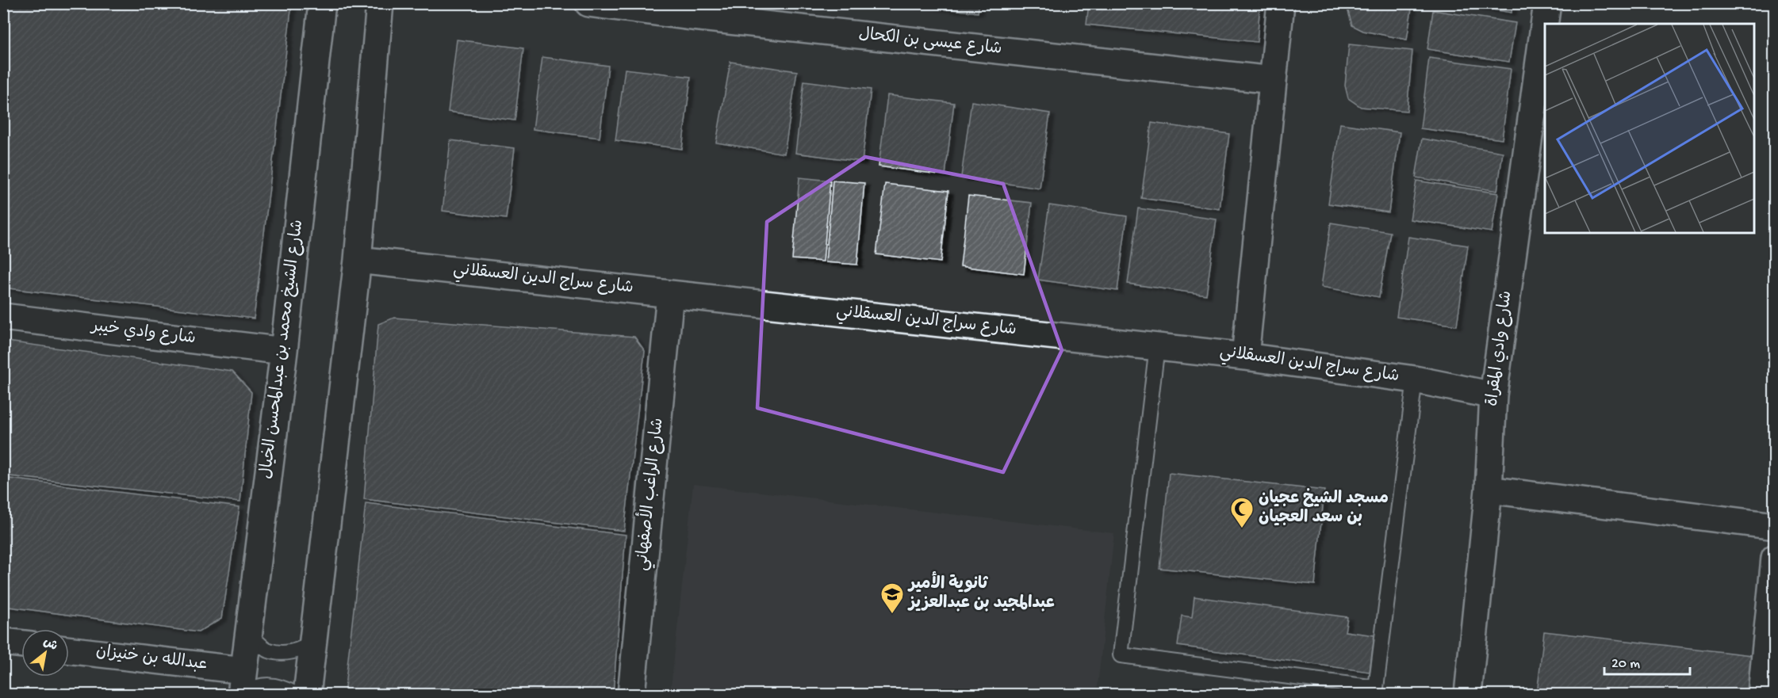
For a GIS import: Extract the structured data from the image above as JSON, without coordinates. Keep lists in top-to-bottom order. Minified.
{"streets":{"street":["شارع عيسى بن الكحال","شارع سراج الدين العسقلاني","شارع وادي خيبر","شارع وادي المقراة","شارع الشيخ محمد بن عبدالمحسن الخيال","شارع الراغب الأصفهاني","عبدالله بن خنيزان"]},"crossings":[["شارع سراج الدين العسقلاني","شارع وادي المقراة"],["شارع سراج الدين العسقلاني","شارع الراغب الأصفهاني"],["شارع وادي خيبر","شارع الشيخ محمد بن عبدالمحسن الخيال"],["شارع الشيخ محمد بن عبدالمحسن الخيال","عبدالله بن خنيزان"]],"places":{"mosque":["مسجد الشيخ عجيان بن سعد العجيان"],"school or university":["ثانوية الأمير عبدالمجيد بن عبدالعزيز"]},"scale_bar":"20 m","north":"top right"}
